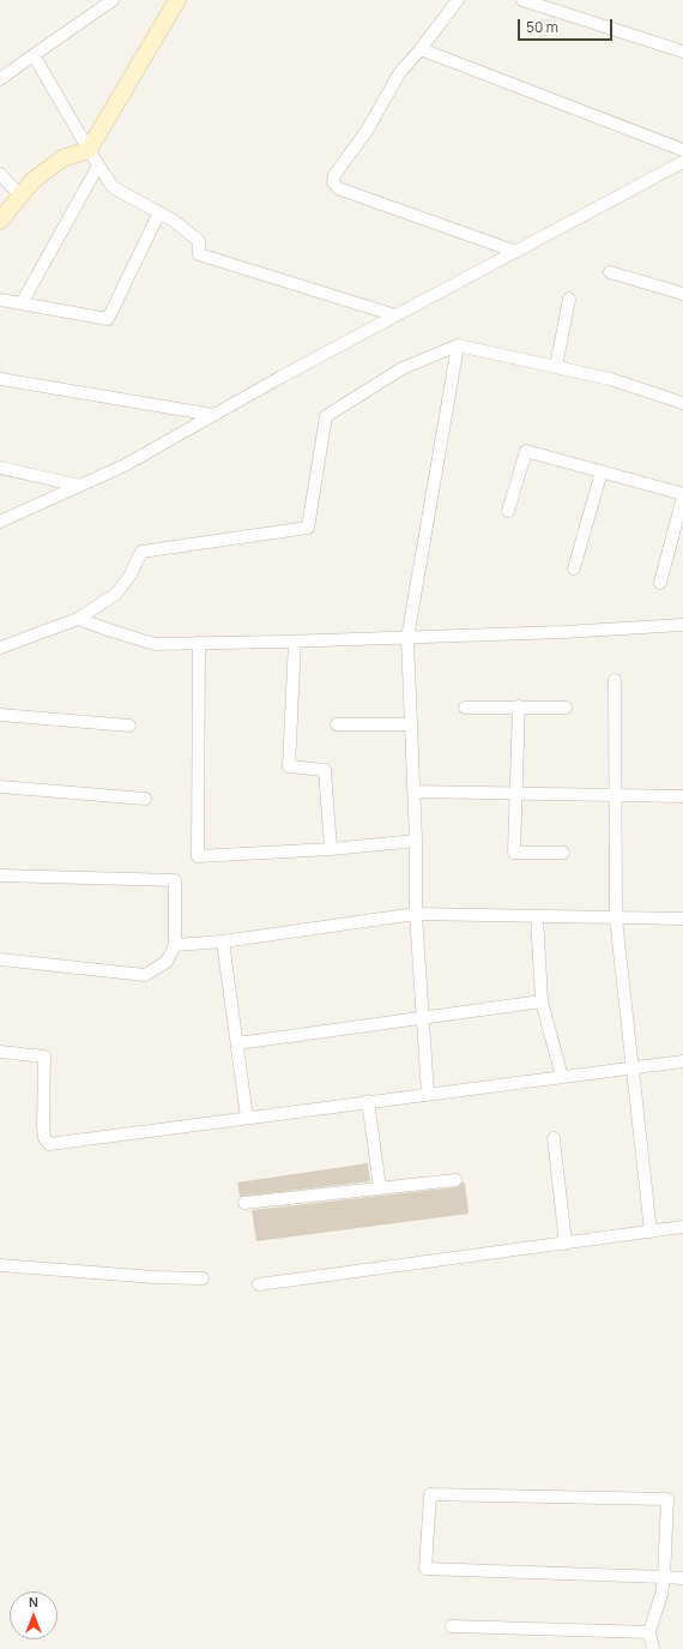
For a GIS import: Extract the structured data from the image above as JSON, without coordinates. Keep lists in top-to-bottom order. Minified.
{"scale_bar":"50 m","north":"top"}
